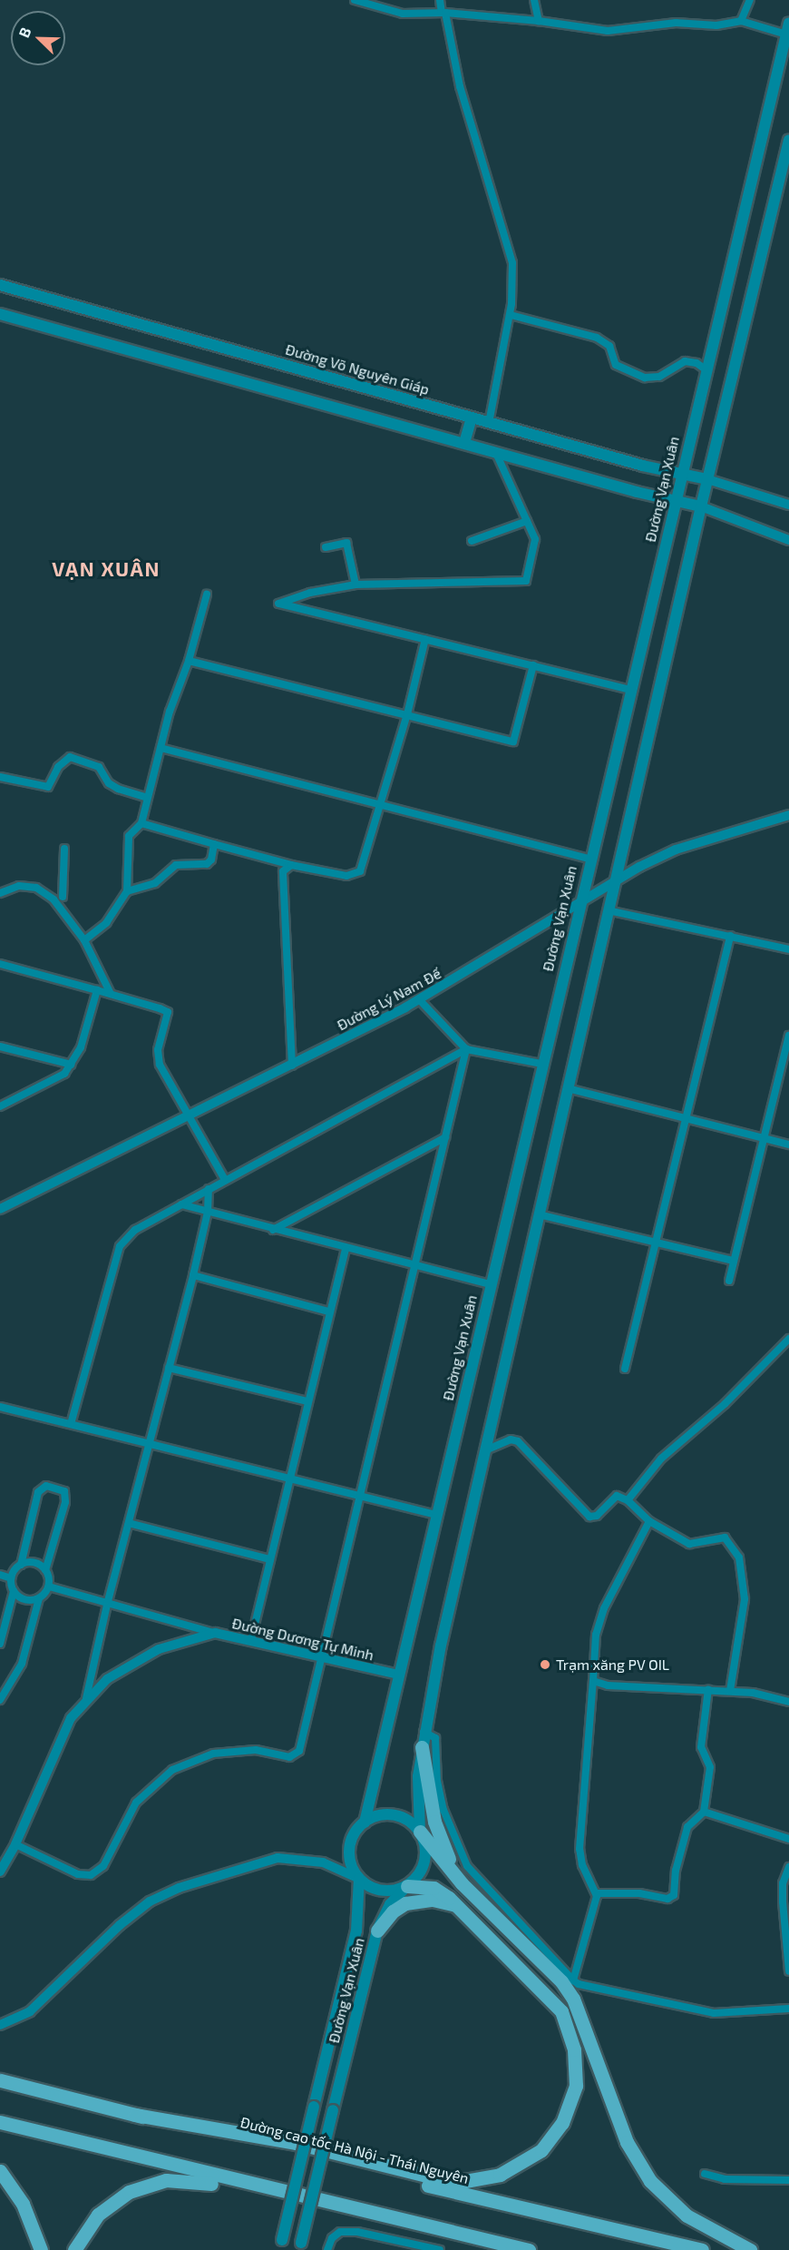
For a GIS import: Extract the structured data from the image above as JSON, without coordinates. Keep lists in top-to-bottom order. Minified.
{"streets":{"highway":["Đường cao tốc Hà Nội - Thái Nguyên"],"main road":["Đường Võ Nguyên Giáp","Đường Vạn Xuân"],"street":["Đường Lý Nam Đế","Đường Dương Tự Minh"]},"crossings":[["Đường Võ Nguyên Giáp","Đường Vạn Xuân"],["Đường Vạn Xuân","Đường Lý Nam Đế"],["Đường Vạn Xuân","Đường Dương Tự Minh"]],"districts":["VẠN XUÂN"],"places":["Trạm xăng PV OIL"],"north":"top left"}
